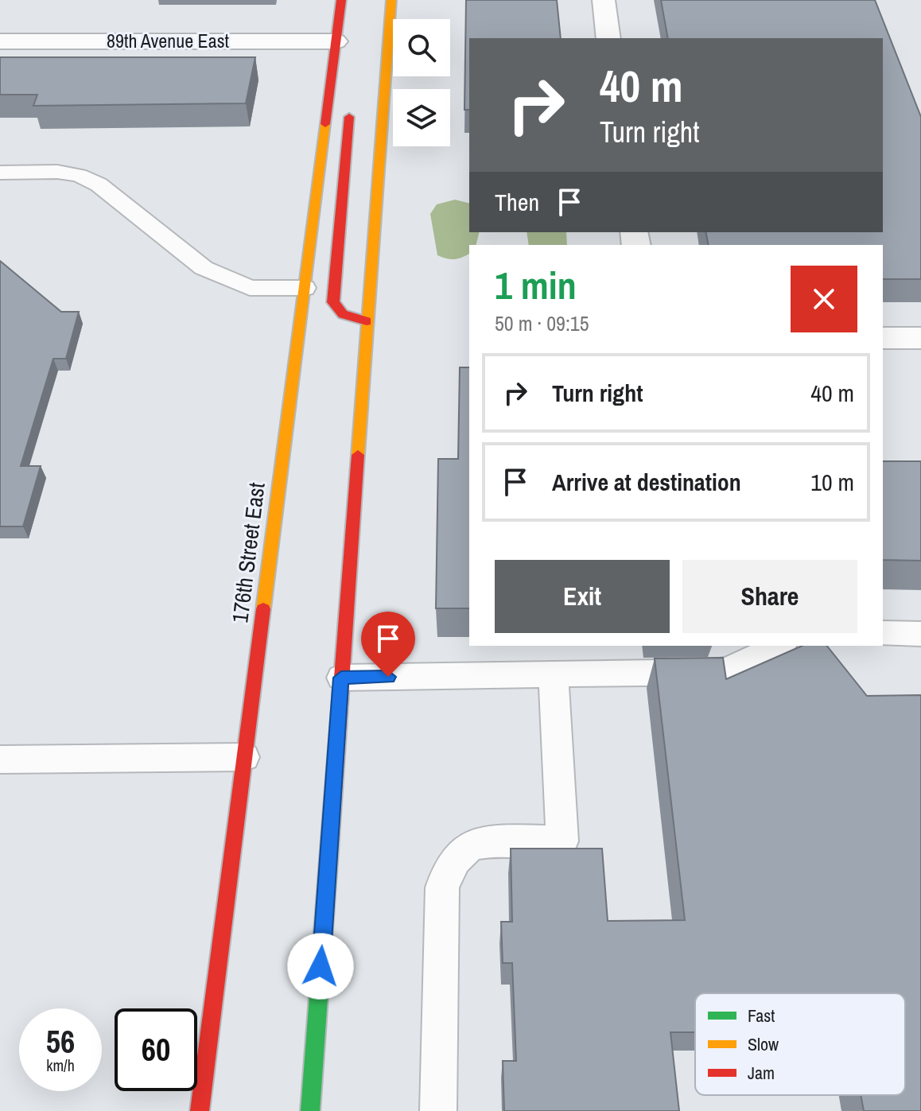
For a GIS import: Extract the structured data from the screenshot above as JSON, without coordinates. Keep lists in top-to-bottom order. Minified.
{"streets":{"main road":["176th Street East"],"street":["89th Avenue East"]},"crossings":[["89th Avenue East","176th Street East"]],"legend":["Fast","Slow","Jam"],"page":{"turn":["40 m","Turn right"],"then":"Then","heading":["1 min","50 m · 09:15"],"list":[{"name":"Turn right","value":"40 m"},{"name":"Arrive at destination","value":"10 m"}],"buttons":["Exit","Share"],"speed":"56 km/h","limit":"60"}}
